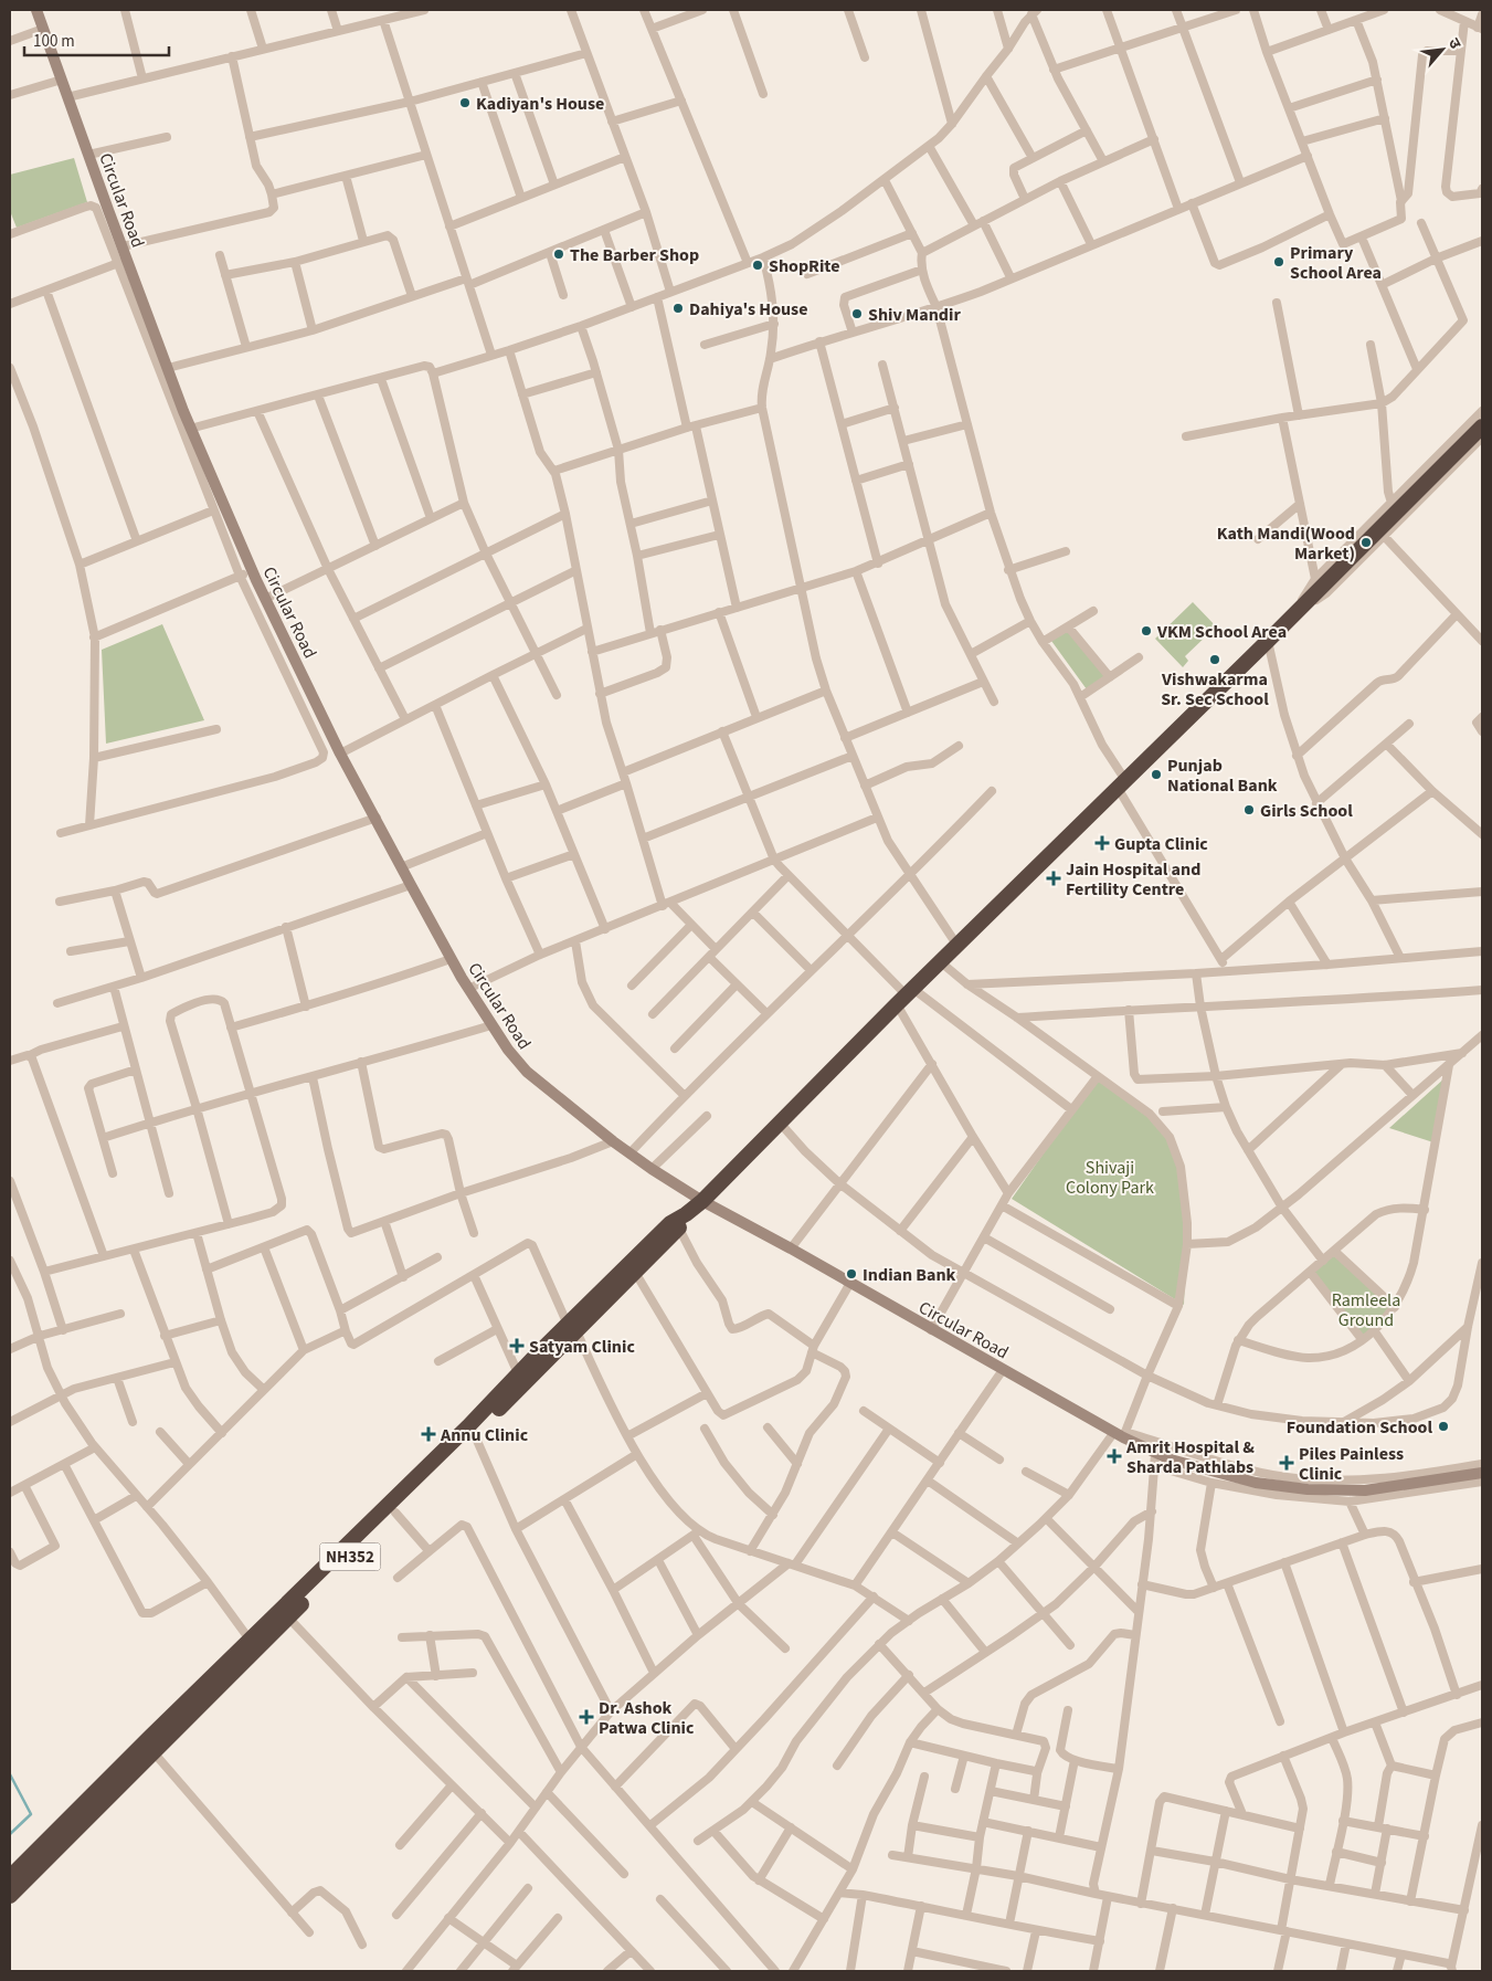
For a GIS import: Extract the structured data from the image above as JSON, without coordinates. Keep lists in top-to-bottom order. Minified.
{"streets":{"highway":["NH352"],"main road":["Circular Road"]},"crossings":[["Circular Road","NH352"]],"parks":["Shivaji Colony Park","Ramleela Ground"],"places":{"other":["Kadiyan's House","The Barber Shop","Primary School Area","ShopRite","Dahiya's House","Shiv Mandir","Kath Mandi(Wood Market)","VKM School Area","Vishwakarma Sr. Sec School","Punjab National Bank","Girls School","Indian Bank","Foundation School"],"health":["Gupta Clinic","Jain Hospital and Fertility Centre","Satyam Clinic","Annu Clinic","Amrit Hospital & Sharda Pathlabs","Piles Painless Clinic","Dr. Ashok Patwa Clinic"]},"scale_bar":"100 m","north":"top right"}
